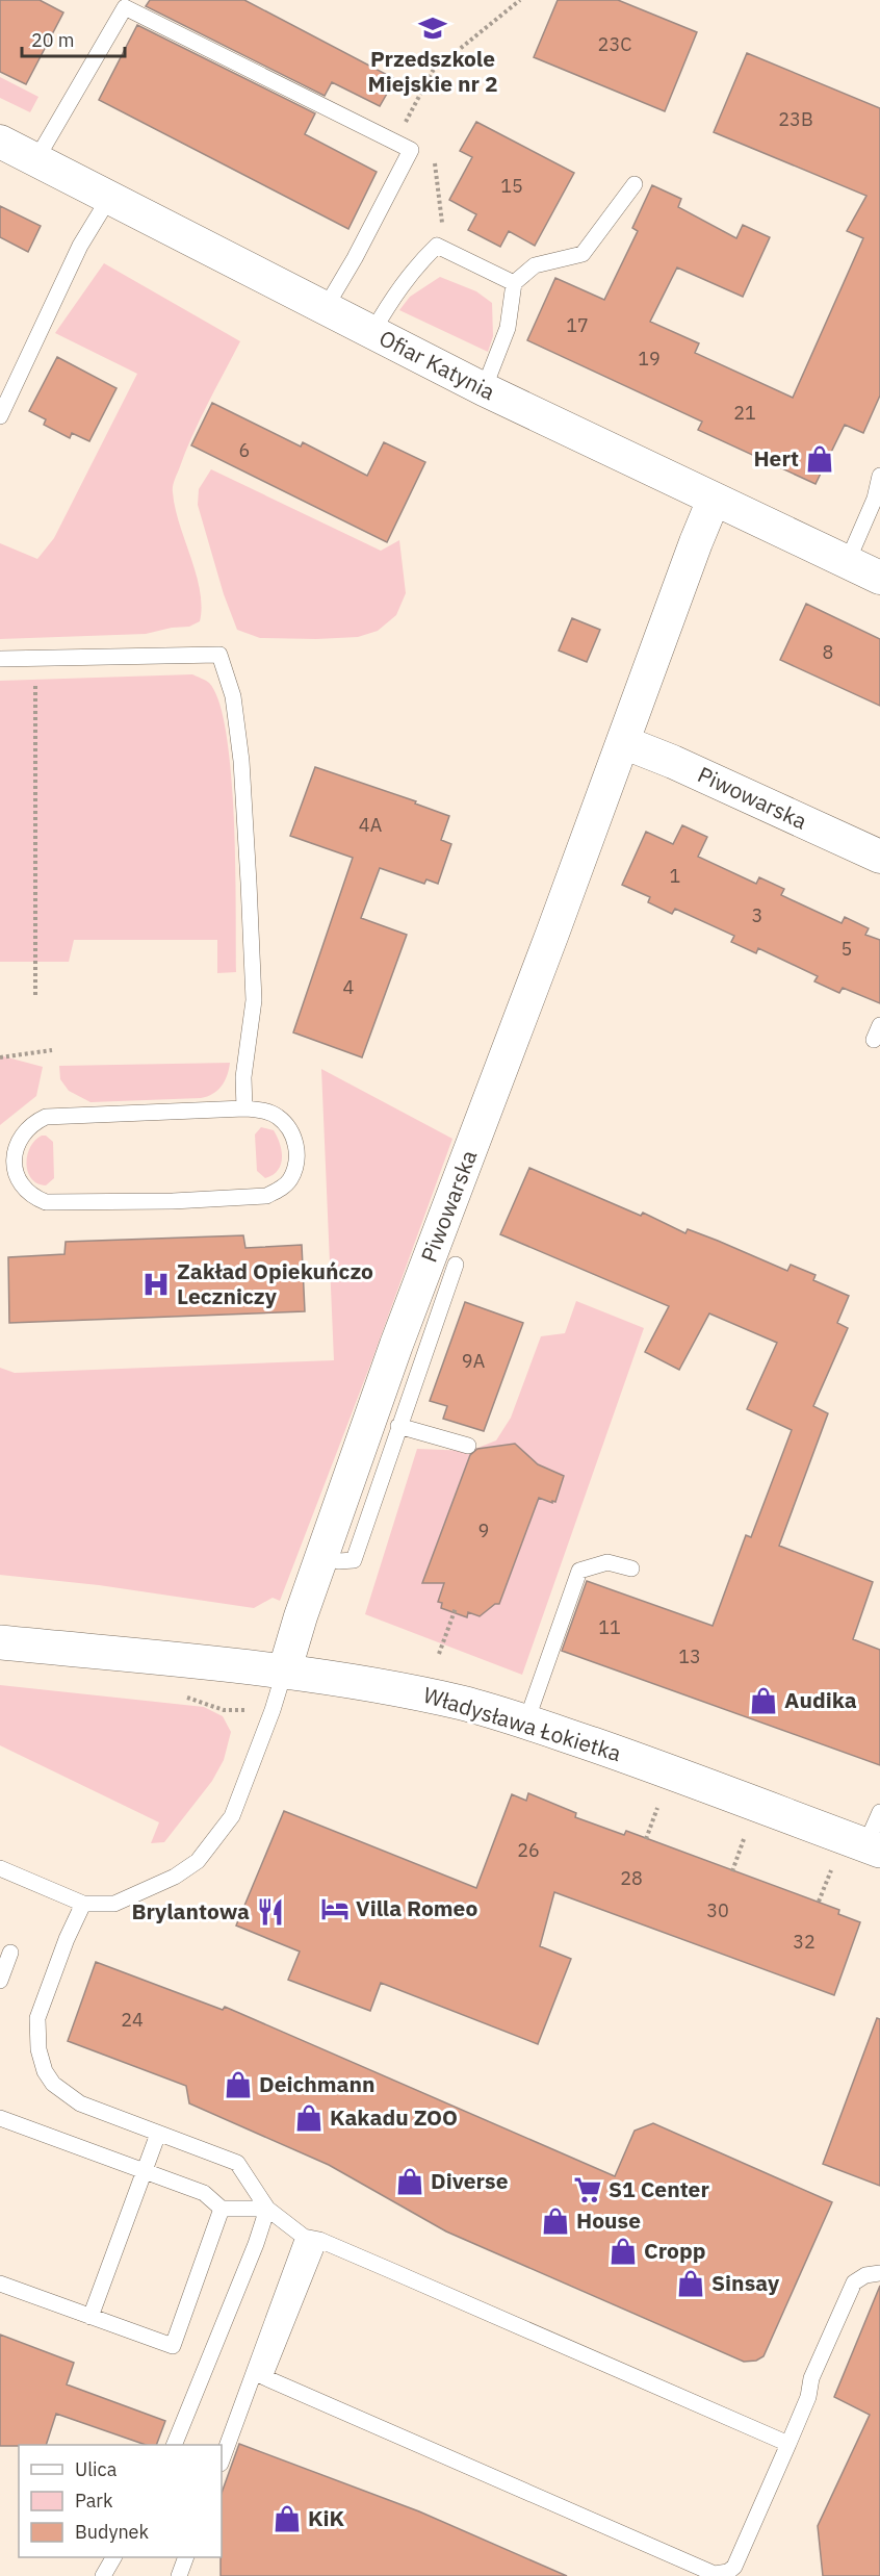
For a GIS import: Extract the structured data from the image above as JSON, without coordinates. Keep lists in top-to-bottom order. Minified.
{"streets":{"main road":["Władysława Łokietka"],"street":["Ofiar Katynia","Piwowarska"]},"crossings":[["Ofiar Katynia","Piwowarska"],["Piwowarska","Władysława Łokietka"]],"places":{"school or university":["Przedszkole Miejskie nr 2"],"shop":["Hert","Audika","Deichmann","Kakadu ZOO","Diverse","House","Cropp","Sinsay","KiK"],"hospital":["Zakład Opiekuńczo Leczniczy"],"hotel":["Villa Romeo"],"restaurant":["Brylantowa"],"supermarket":["S1 Center"]},"house_numbers":["23C","23B","15","17","19","21","6","8","4A","1","3","5","4","9A","9","11","13","26","28","30","32","24"],"legend":["Ulica","Park","Budynek"],"scale_bar":"20 m"}
